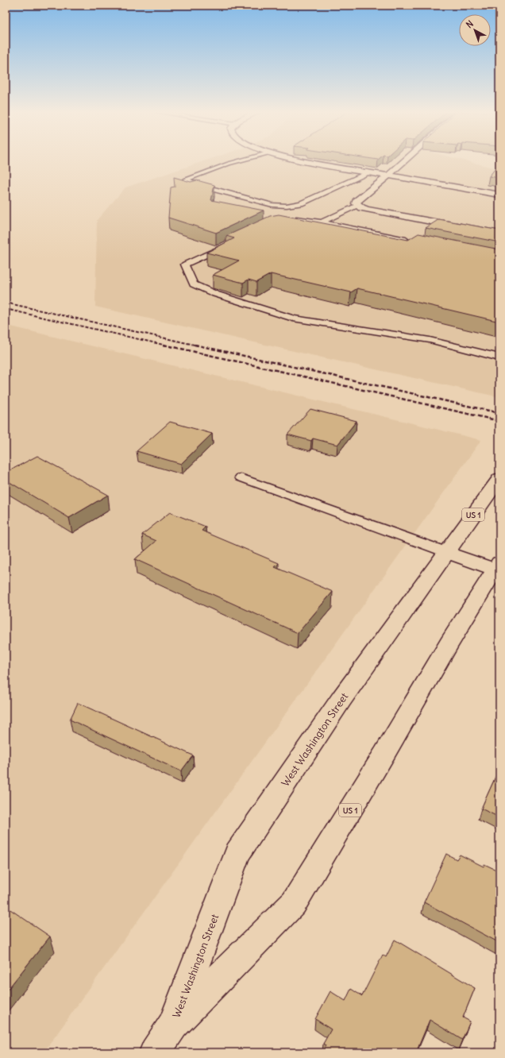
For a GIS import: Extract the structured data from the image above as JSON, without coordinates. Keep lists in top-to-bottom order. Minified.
{"streets":{"street":["US 1","West Washington Street"]},"north":"top left"}
